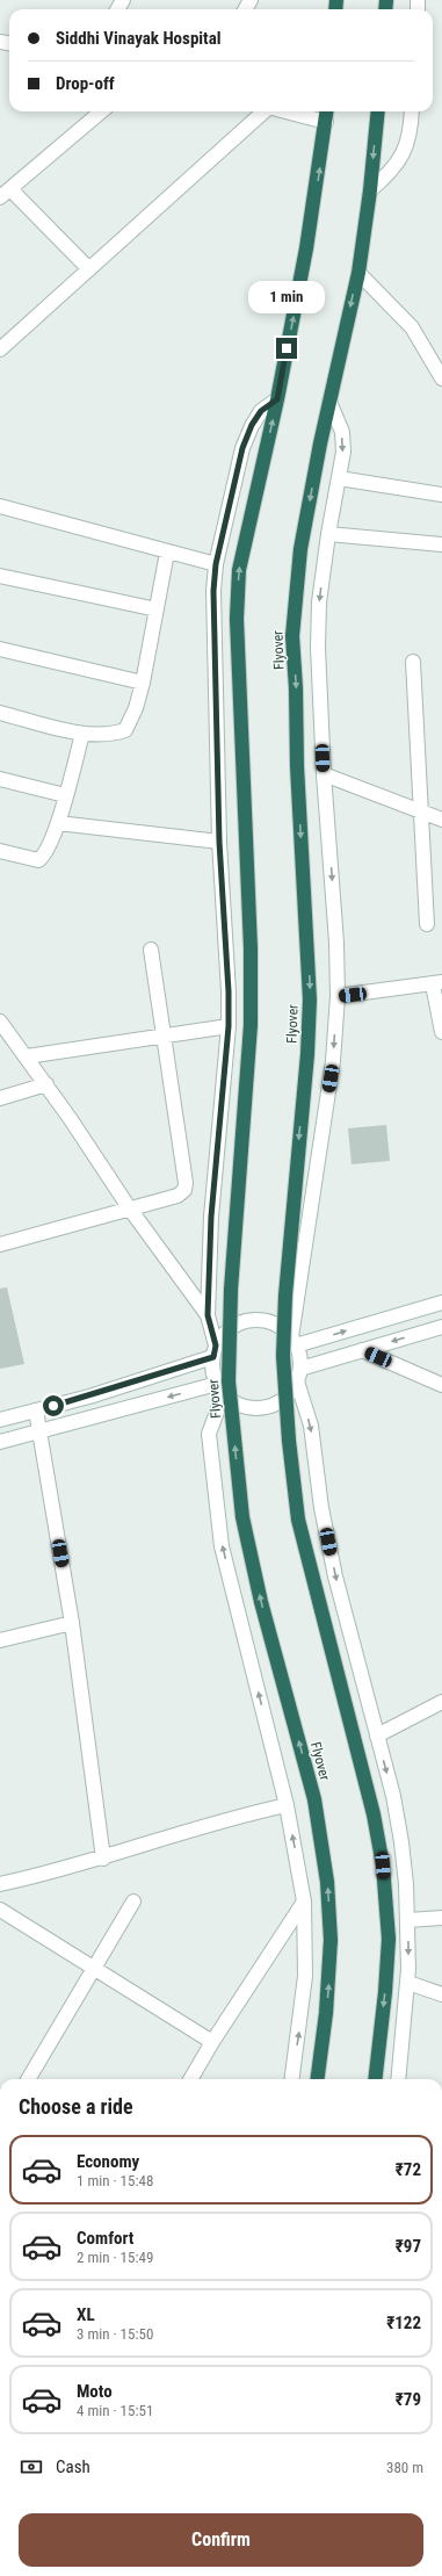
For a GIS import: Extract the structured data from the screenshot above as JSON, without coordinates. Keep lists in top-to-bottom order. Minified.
{"streets":{"highway":["Flyover"]},"page":{"banner":["Siddhi Vinayak Hospital","Drop-off"],"bubble":"1 min","heading":"Choose a ride","list":[{"name":"Economy","note":"1 min · 15:48","value":"₹72"},{"name":"Comfort","note":"2 min · 15:49","value":"₹97"},{"name":"XL","note":"3 min · 15:50","value":"₹122"},{"name":"Moto","note":"4 min · 15:51","value":"₹79"}],"pay":["Cash","380 m"],"buttons":"Confirm"}}
